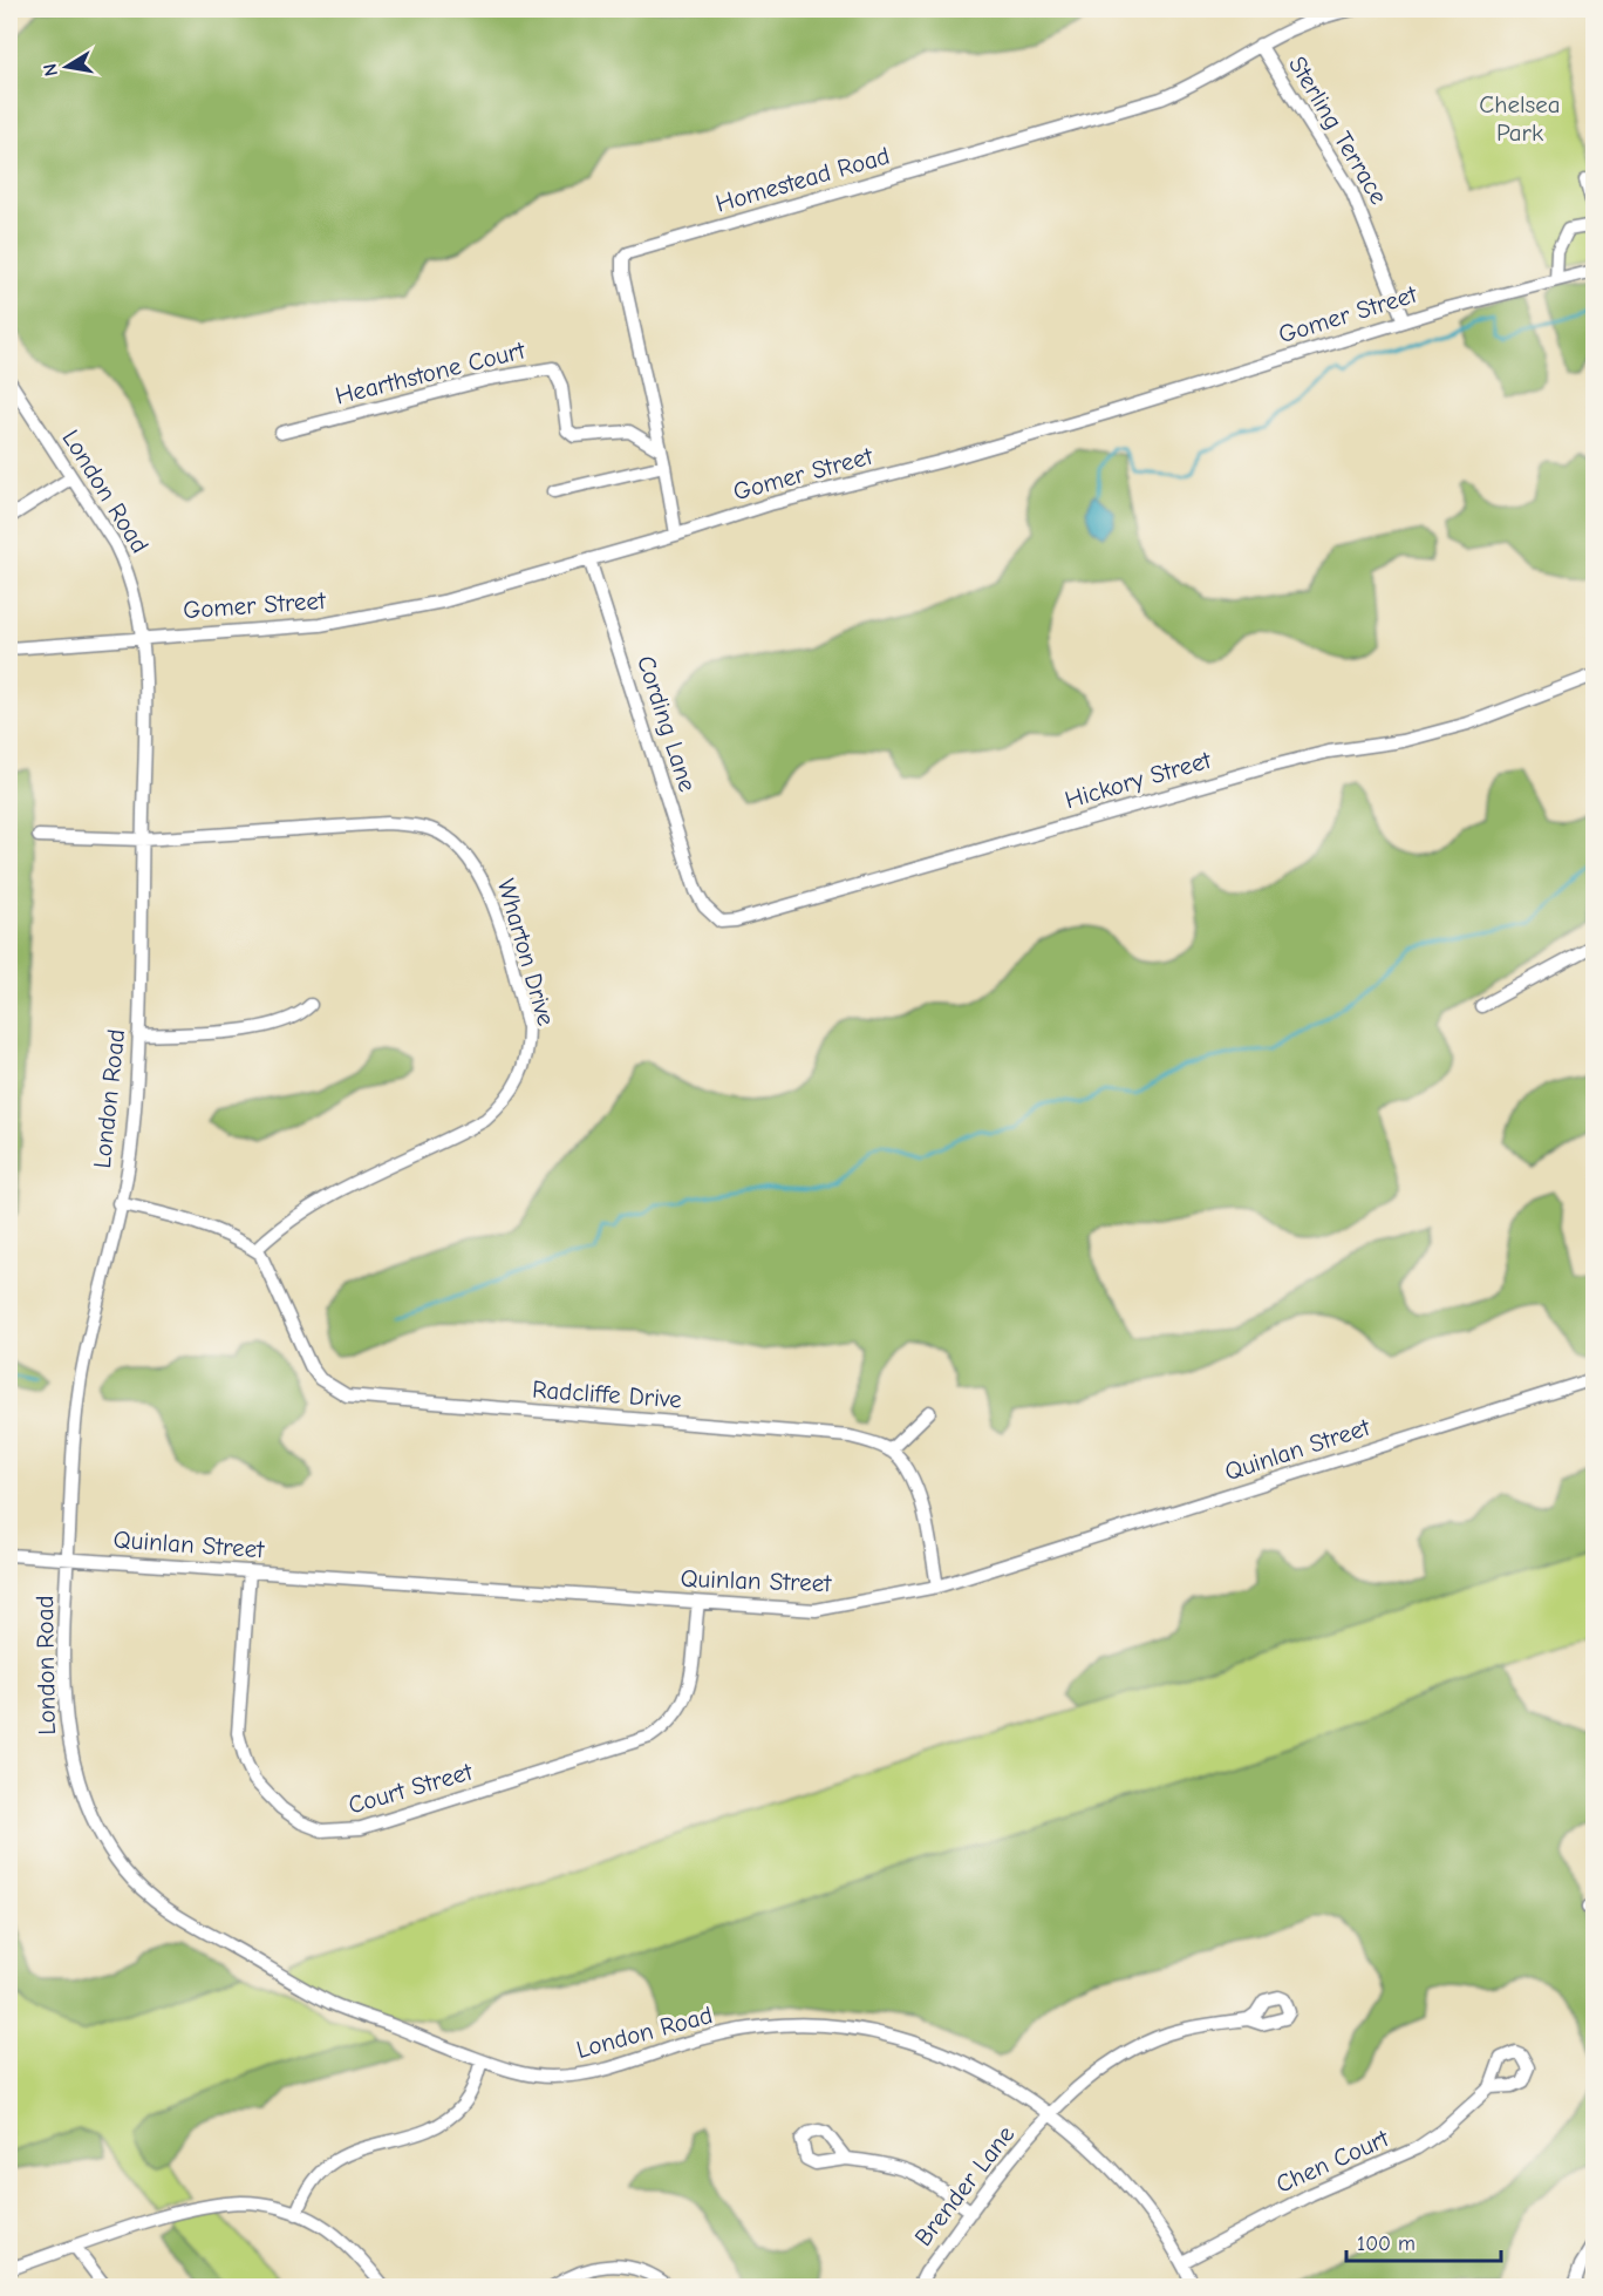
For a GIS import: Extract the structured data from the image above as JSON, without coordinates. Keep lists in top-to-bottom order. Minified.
{"streets":{"street":["Sterling Terrace","Homestead Road","Gomer Street","Hearthstone Court","London Road","Cording Lane","Hickory Street","Wharton Drive","Radcliffe Drive","Quinlan Street","Court Street","Chen Court","Brender Lane"]},"crossings":[["Sterling Terrace","Homestead Road"],["Sterling Terrace","Gomer Street"],["Homestead Road","Gomer Street"],["Homestead Road","Hearthstone Court"],["Gomer Street","London Road"],["Gomer Street","Cording Lane"],["London Road","Wharton Drive"],["London Road","Quinlan Street"],["London Road","Chen Court"],["London Road","Brender Lane"],["Cording Lane","Hickory Street"],["Wharton Drive","Radcliffe Drive"],["Quinlan Street","Court Street"]],"parks":["Chelsea Park"],"scale_bar":"100 m","north":"left"}
